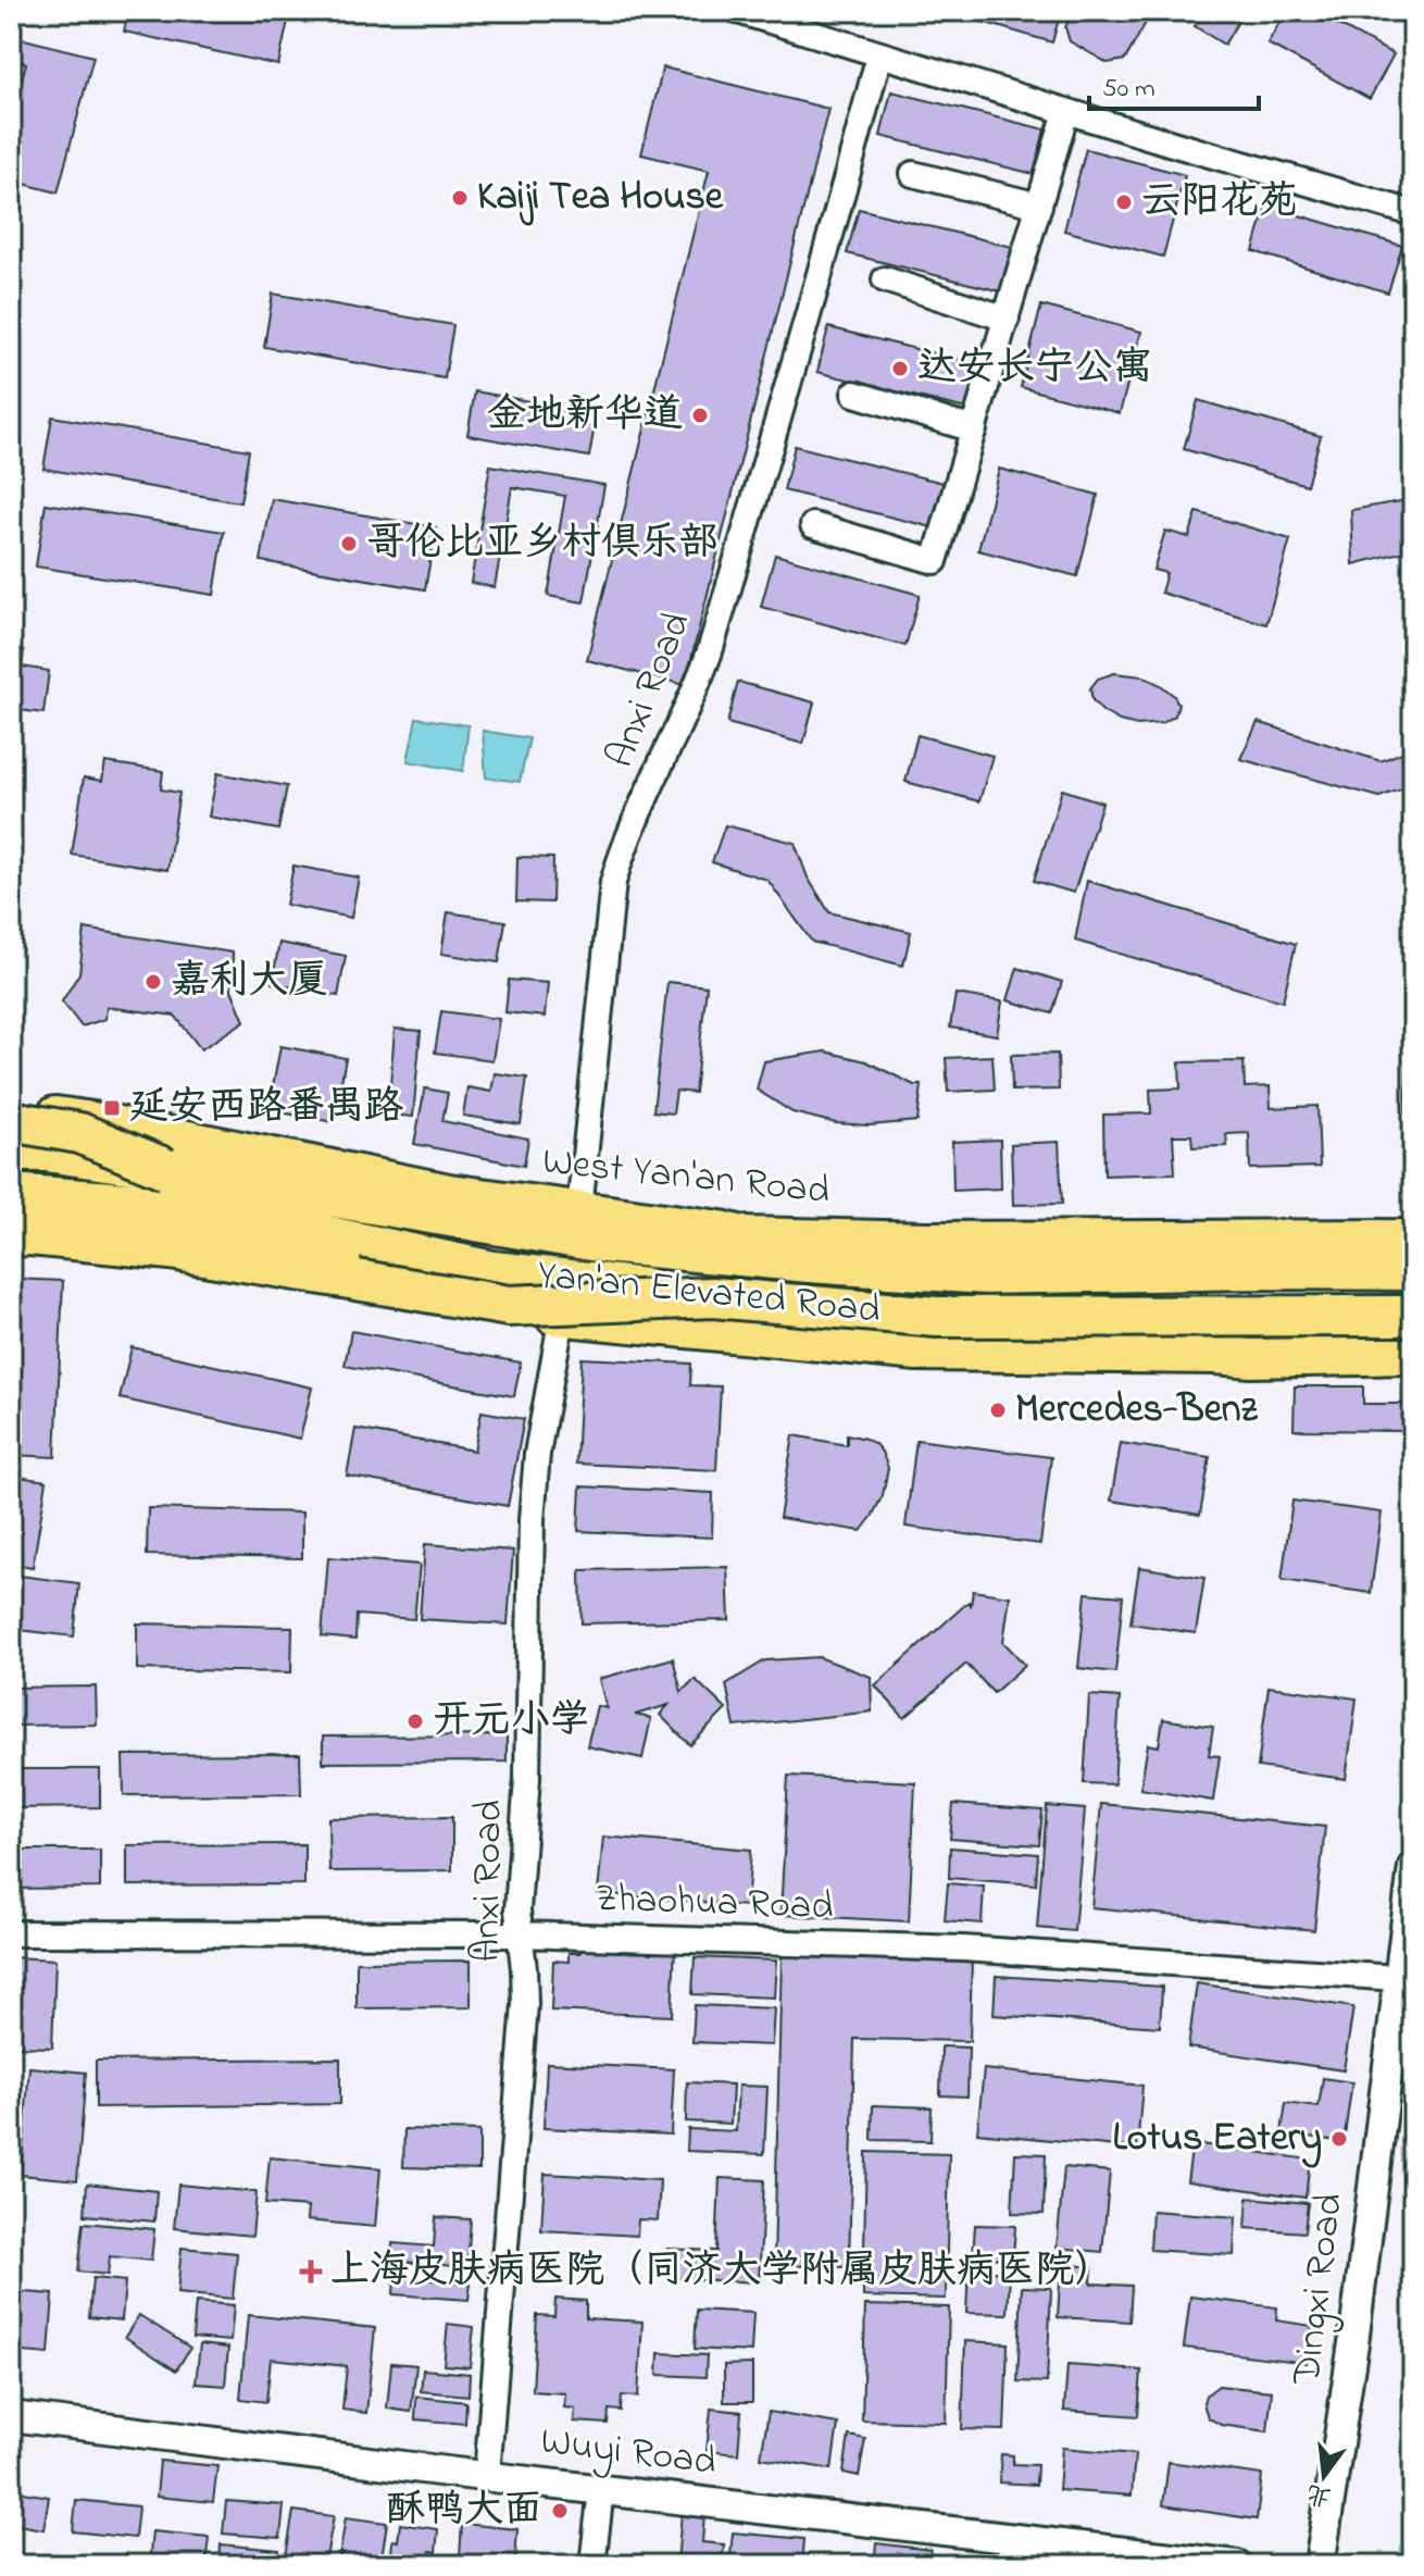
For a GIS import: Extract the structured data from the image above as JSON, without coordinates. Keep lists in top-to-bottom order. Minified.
{"streets":{"highway":["Yan'an Elevated Road"],"main road":["West Yan'an Road"],"street":["Anxi Road","Zhaohua Road","Dingxi Road","Wuyi Road"]},"crossings":[["Anxi Road","West Yan'an Road"],["Anxi Road","Zhaohua Road"],["Anxi Road","Wuyi Road"],["West Yan'an Road","Yan'an Elevated Road"],["Zhaohua Road","Dingxi Road"]],"places":{"other":["Kaiji Tea House","云阳花苑","达安长宁公寓","金地新华道","哥伦比亚乡村俱乐部","嘉利大厦","Mercedes-Benz","开元小学","Lotus Eatery","酥鸭大面"],"transit":["延安西路番禺路"],"health":["上海皮肤病医院（同济大学附属皮肤病医院）"]},"scale_bar":"50 m","north":"bottom"}
